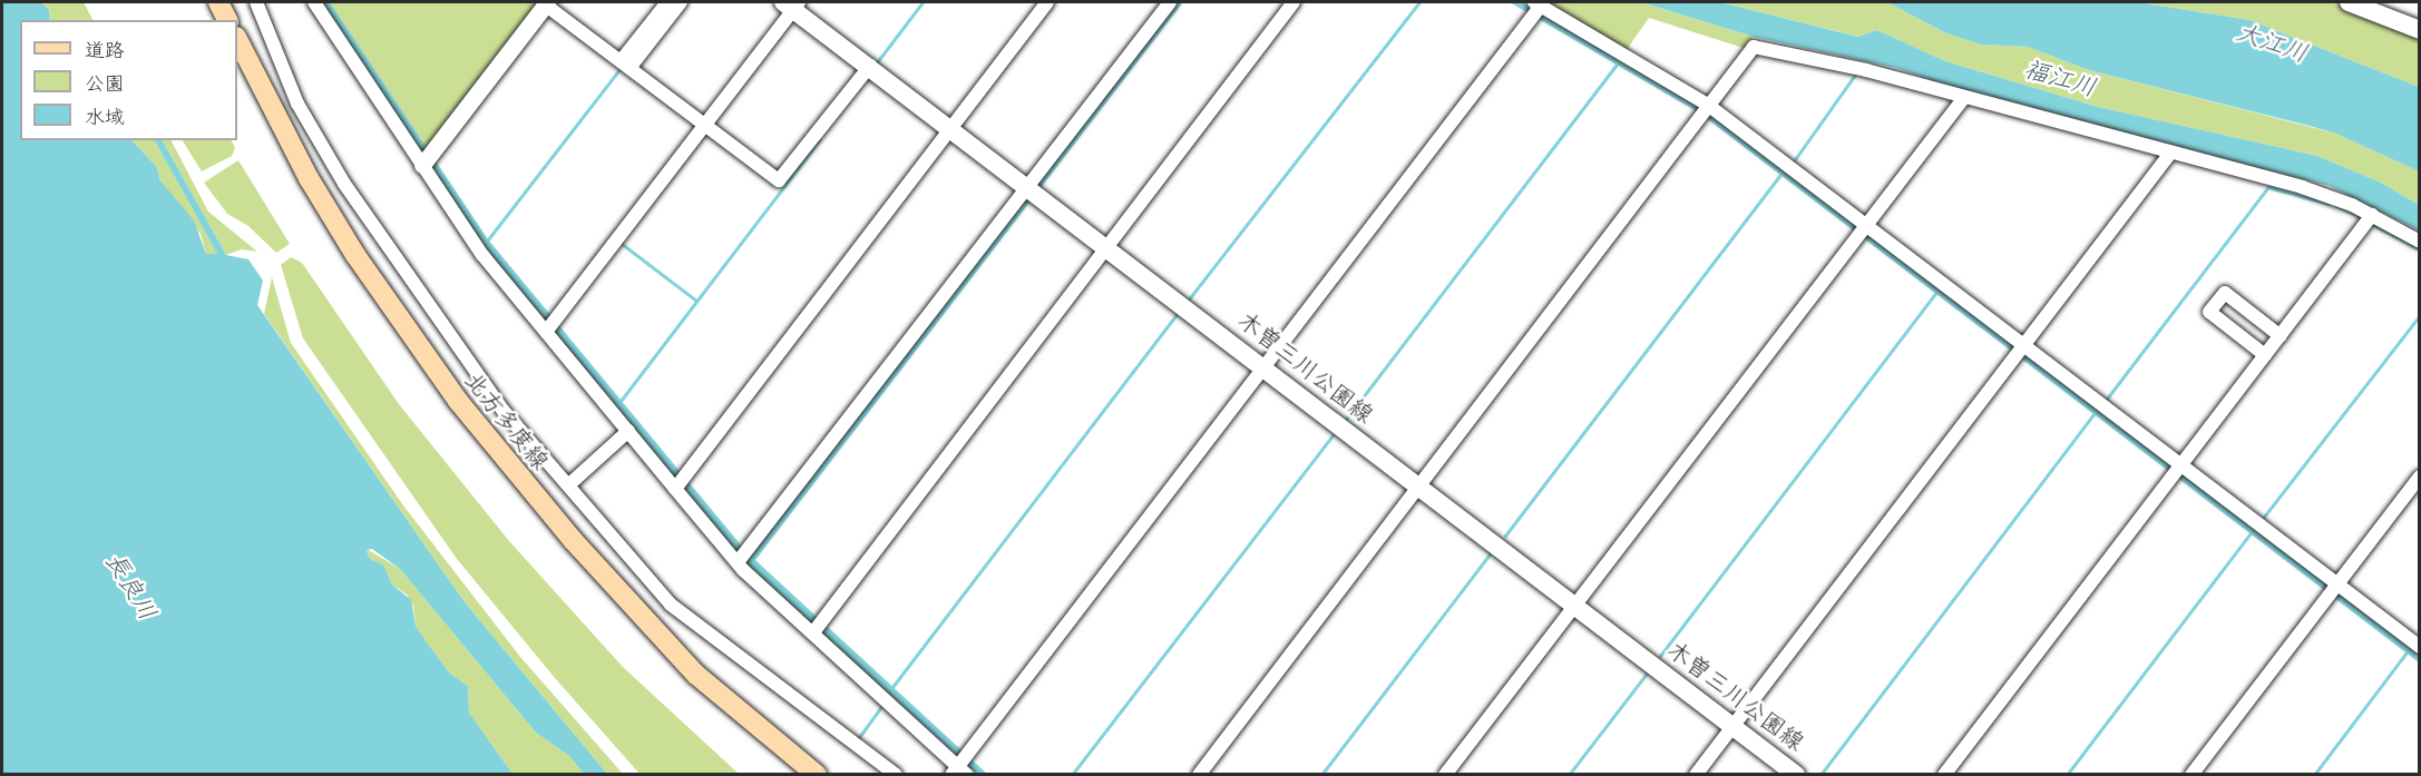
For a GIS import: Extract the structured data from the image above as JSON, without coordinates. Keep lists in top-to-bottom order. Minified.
{"streets":{"main road":["木曽三川公園線","北方多度線"]},"water":["大江川","福江川","長良川"],"legend":["道路","公園","水域"]}
